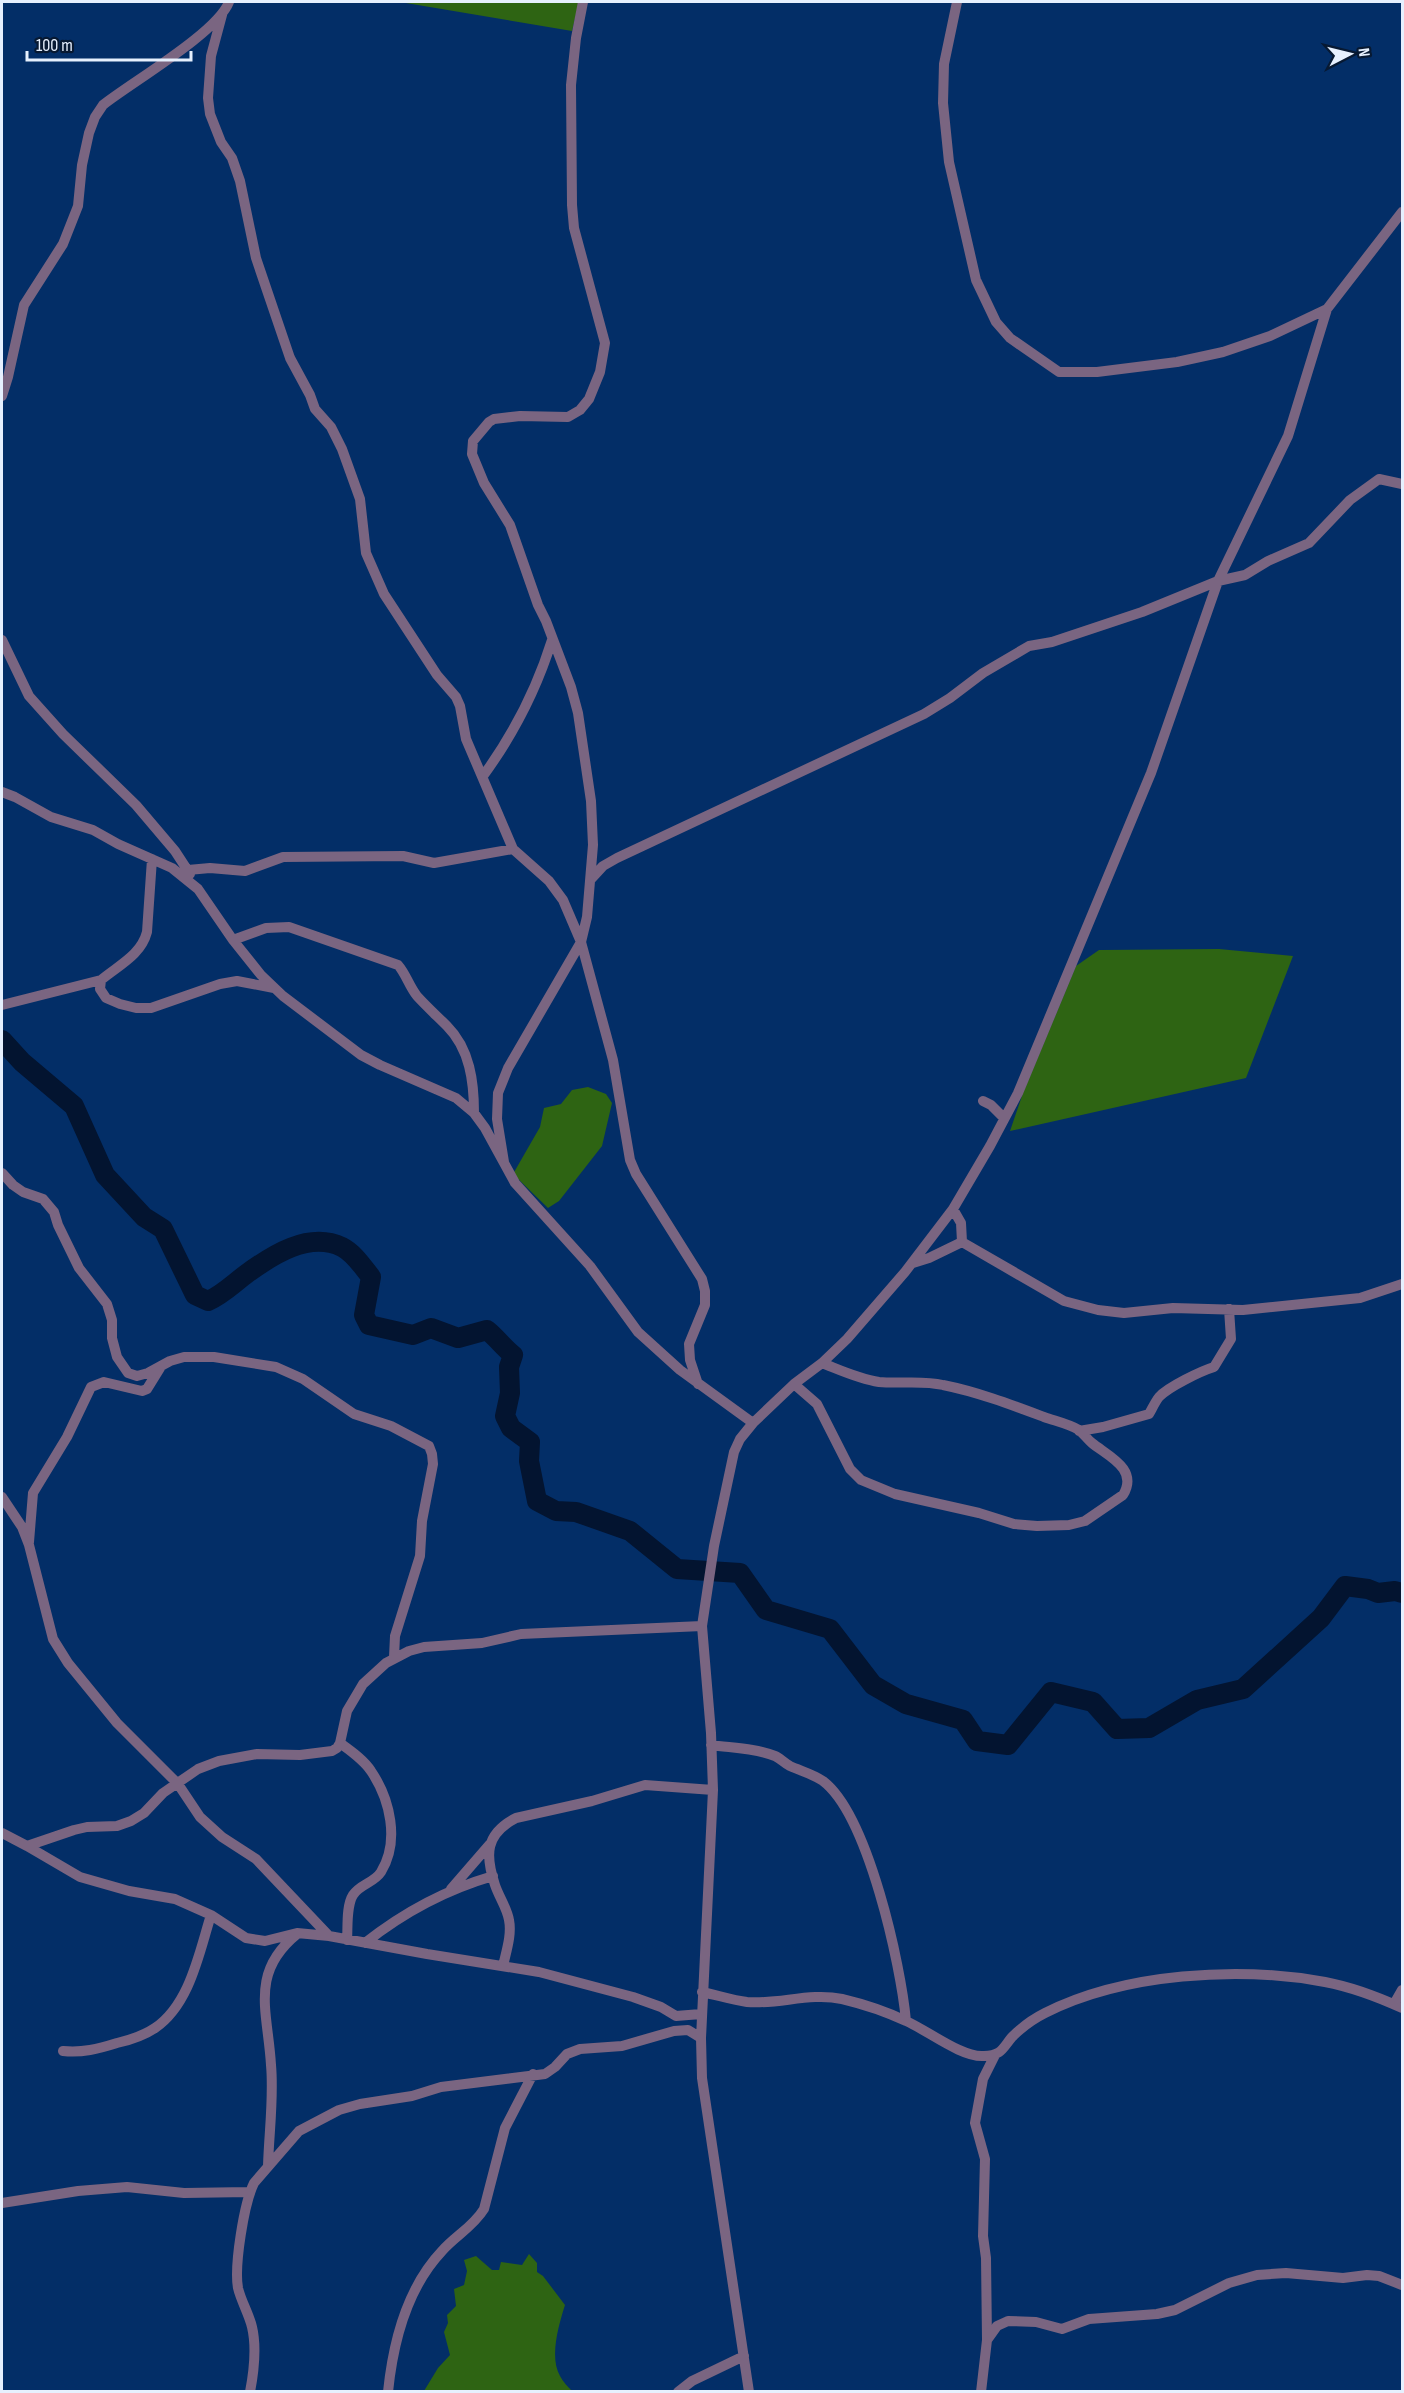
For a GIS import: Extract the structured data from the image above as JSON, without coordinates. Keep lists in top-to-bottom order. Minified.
{"scale_bar":"100 m","north":"right"}
